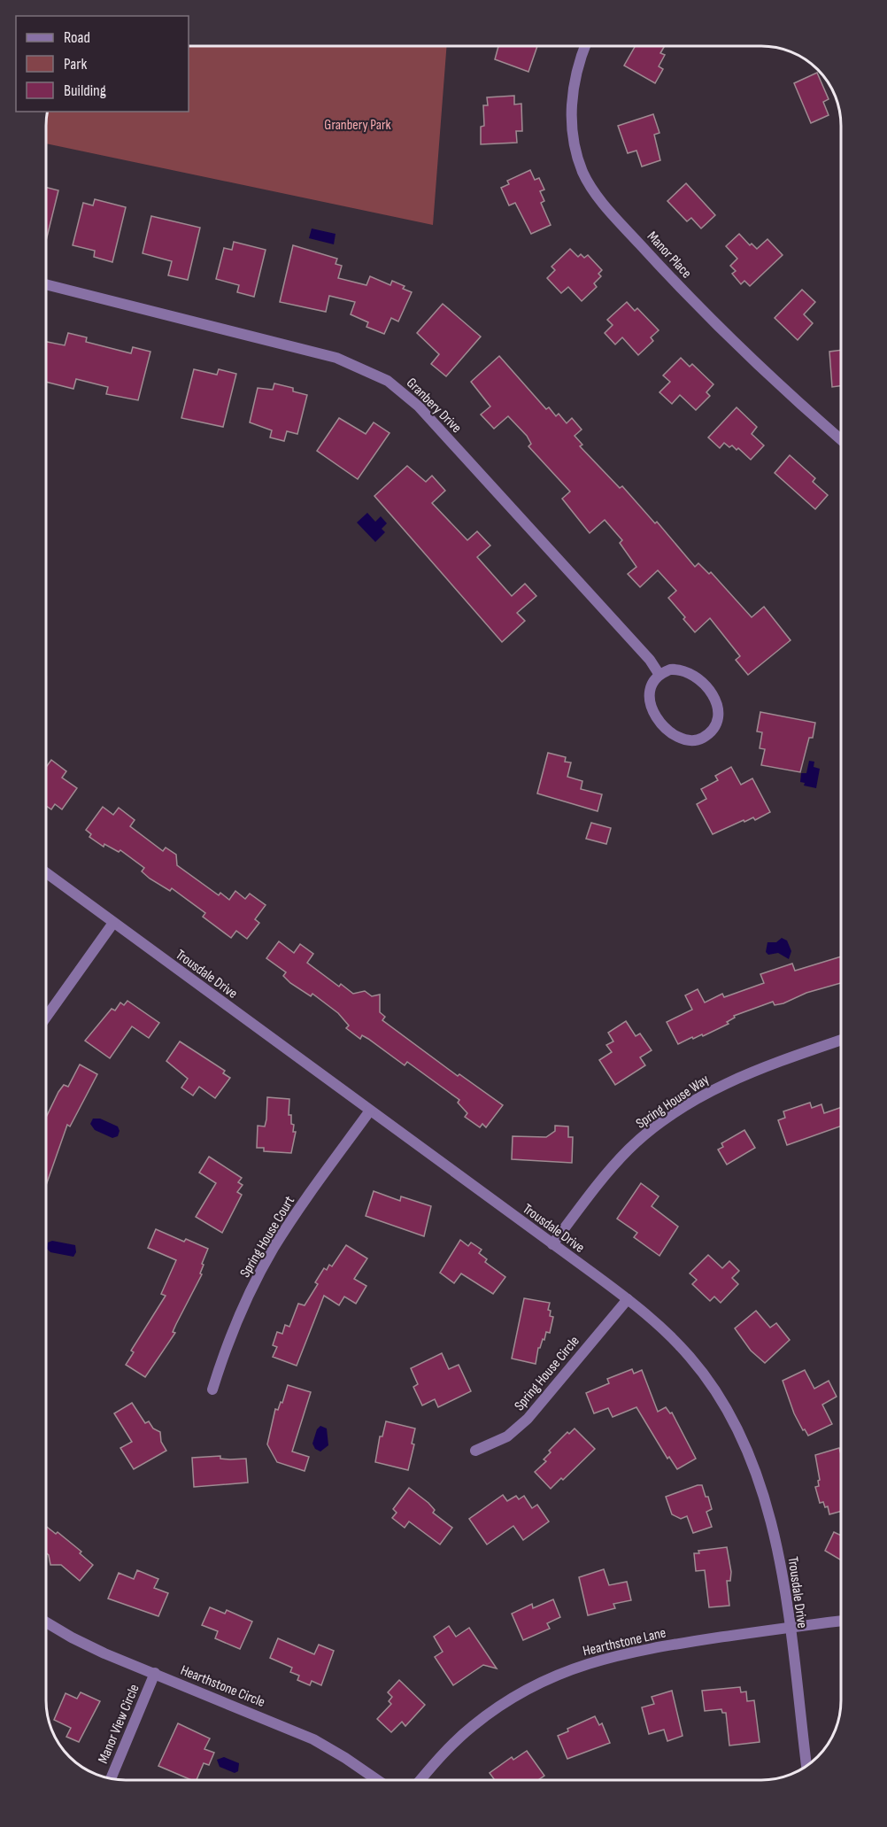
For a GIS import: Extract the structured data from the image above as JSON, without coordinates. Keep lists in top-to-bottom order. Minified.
{"streets":{"street":["Manor Place","Granbery Drive","Trousdale Drive","Spring House Way","Spring House Court","Spring House Circle","Hearthstone Lane","Hearthstone Circle","Manor View Circle"]},"crossings":[["Trousdale Drive","Spring House Way"],["Trousdale Drive","Spring House Court"],["Trousdale Drive","Spring House Circle"],["Trousdale Drive","Hearthstone Lane"],["Hearthstone Circle","Manor View Circle"]],"parks":["Granbery Park"],"legend":["Road","Park","Building"]}
